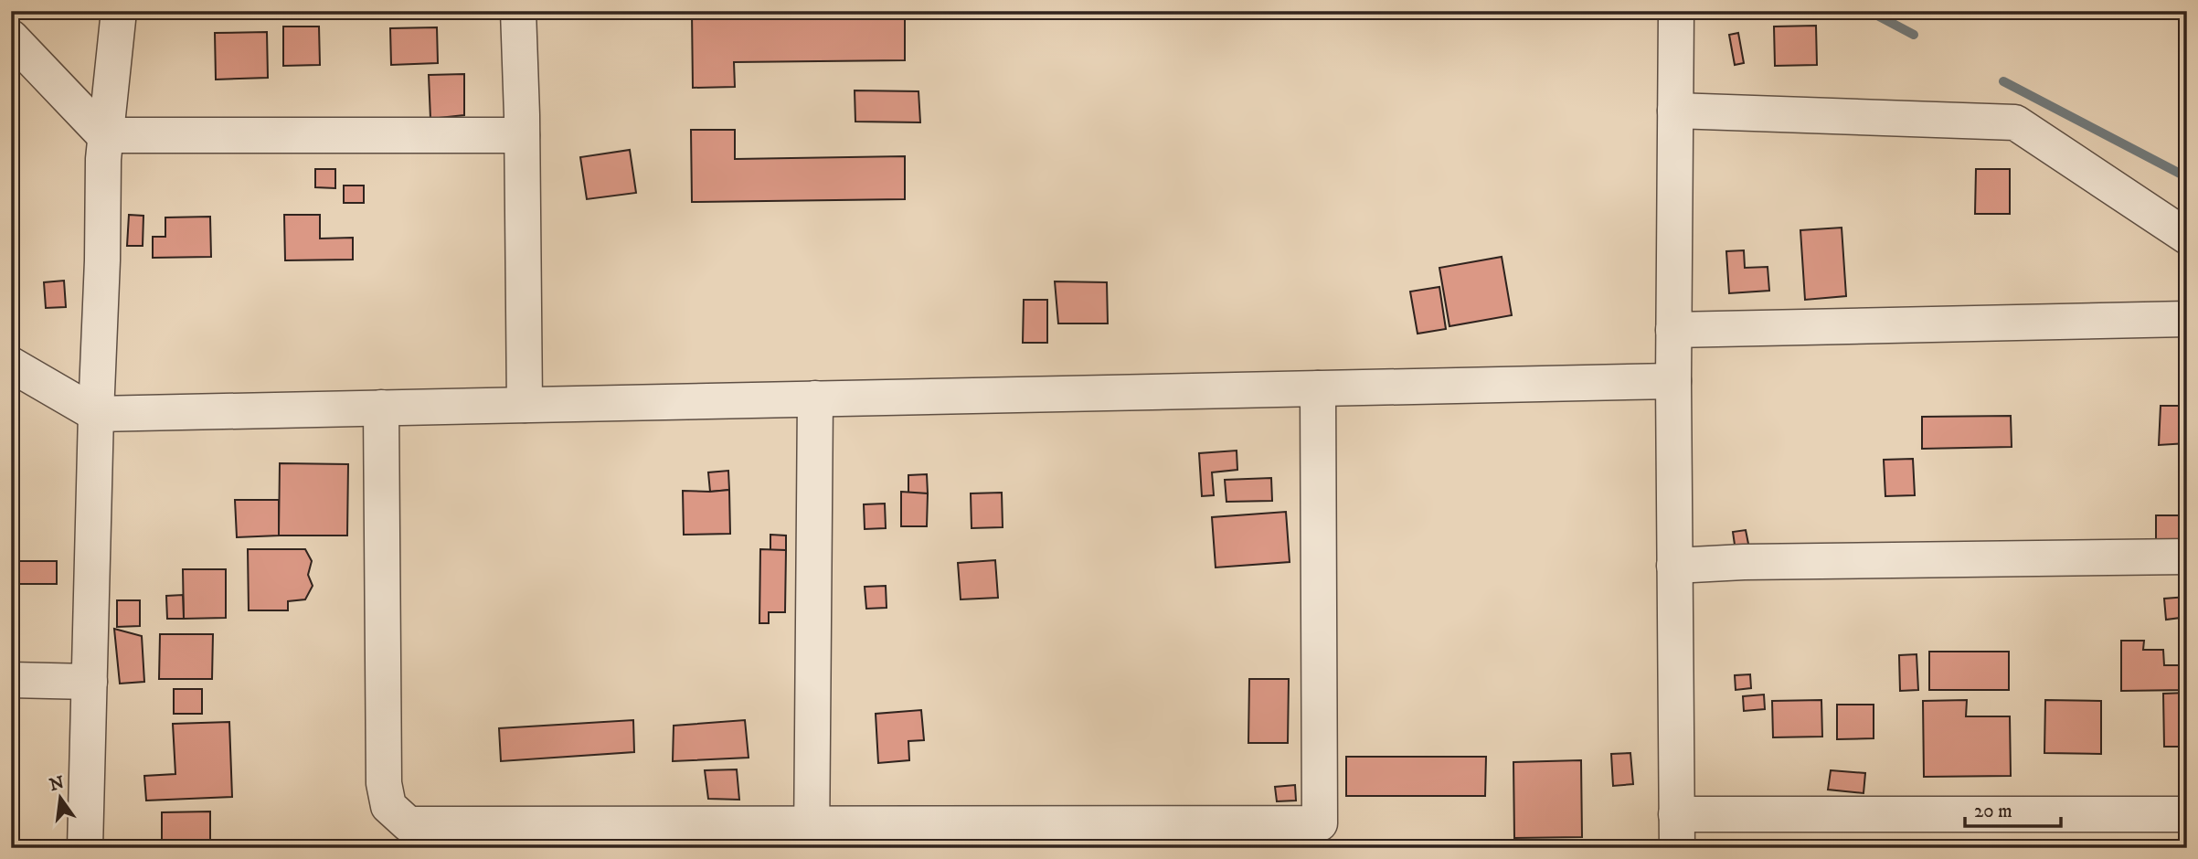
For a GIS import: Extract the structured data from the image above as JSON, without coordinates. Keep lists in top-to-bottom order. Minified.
{"scale_bar":"20 m","north":"top"}
